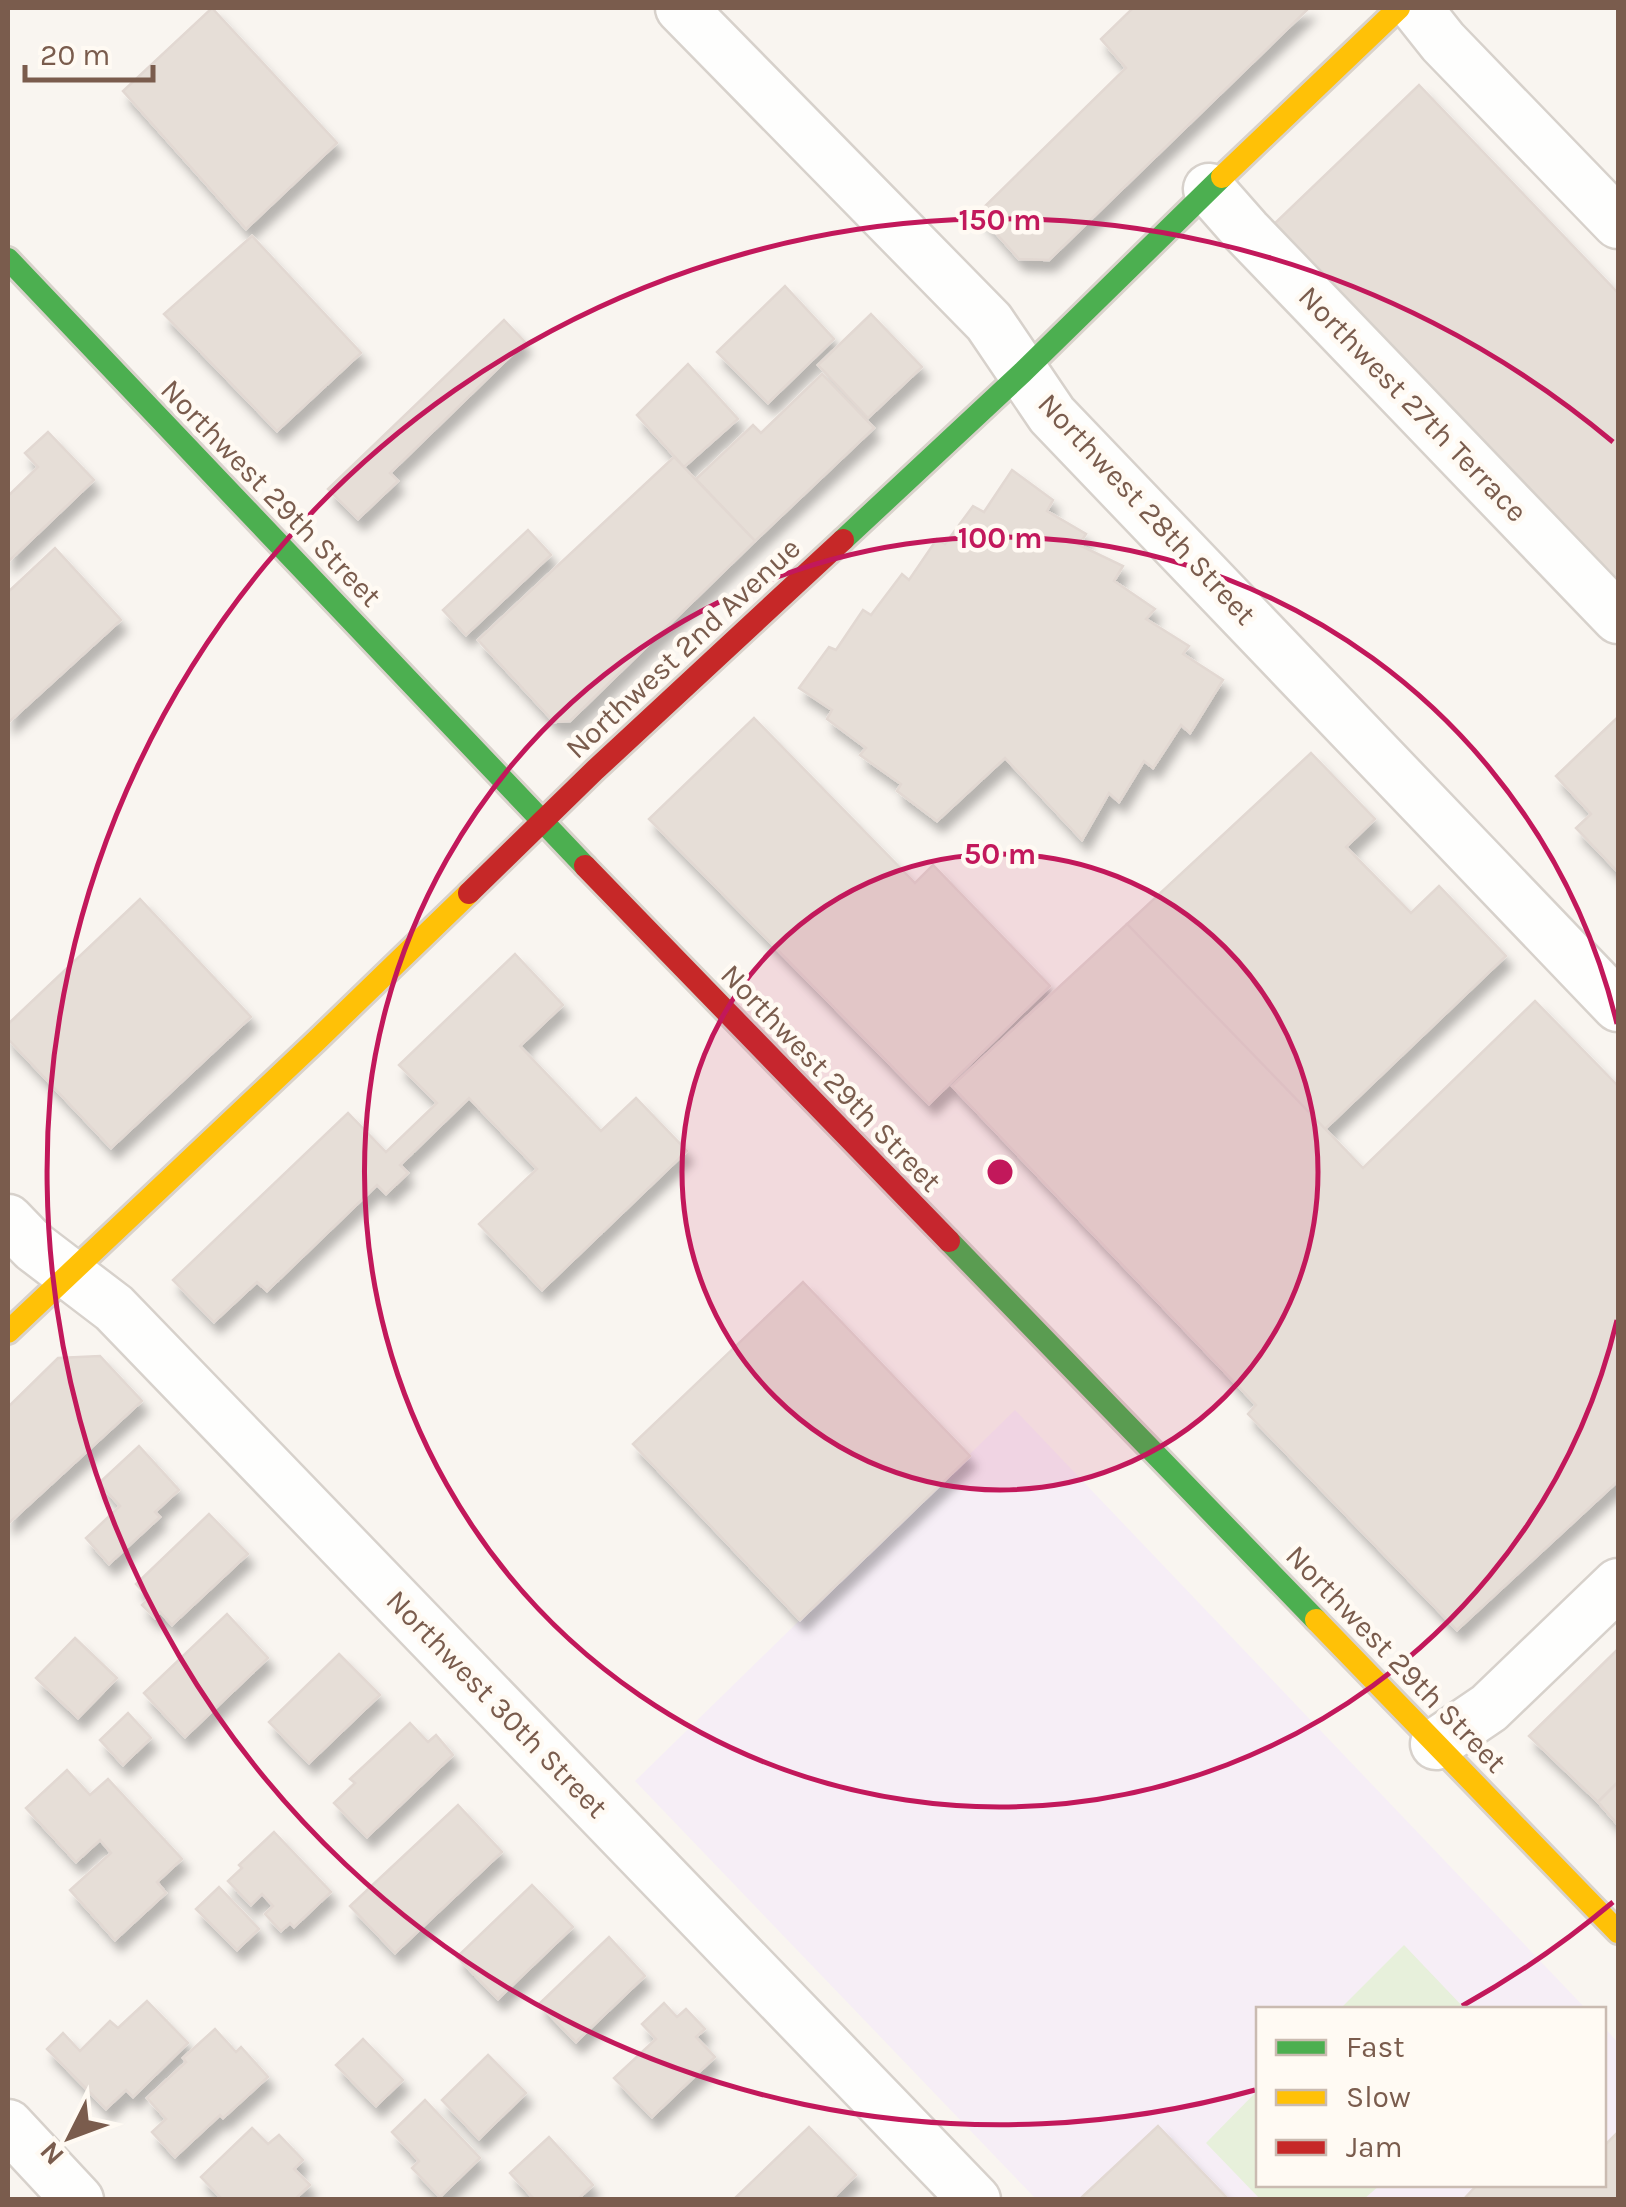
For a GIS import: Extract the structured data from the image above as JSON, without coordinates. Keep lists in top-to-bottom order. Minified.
{"streets":{"street":["Northwest 27th Terrace","Northwest 29th Street","Northwest 28th Street","Northwest 2nd Avenue","Northwest 30th Street"]},"crossings":[["Northwest 27th Terrace","Northwest 2nd Avenue"],["Northwest 29th Street","Northwest 2nd Avenue"],["Northwest 28th Street","Northwest 2nd Avenue"],["Northwest 2nd Avenue","Northwest 30th Street"]],"legend":["Fast","Slow","Jam"],"scale_bar":"20 m","north":"bottom left","rings":["150 m","100 m","50 m"]}
